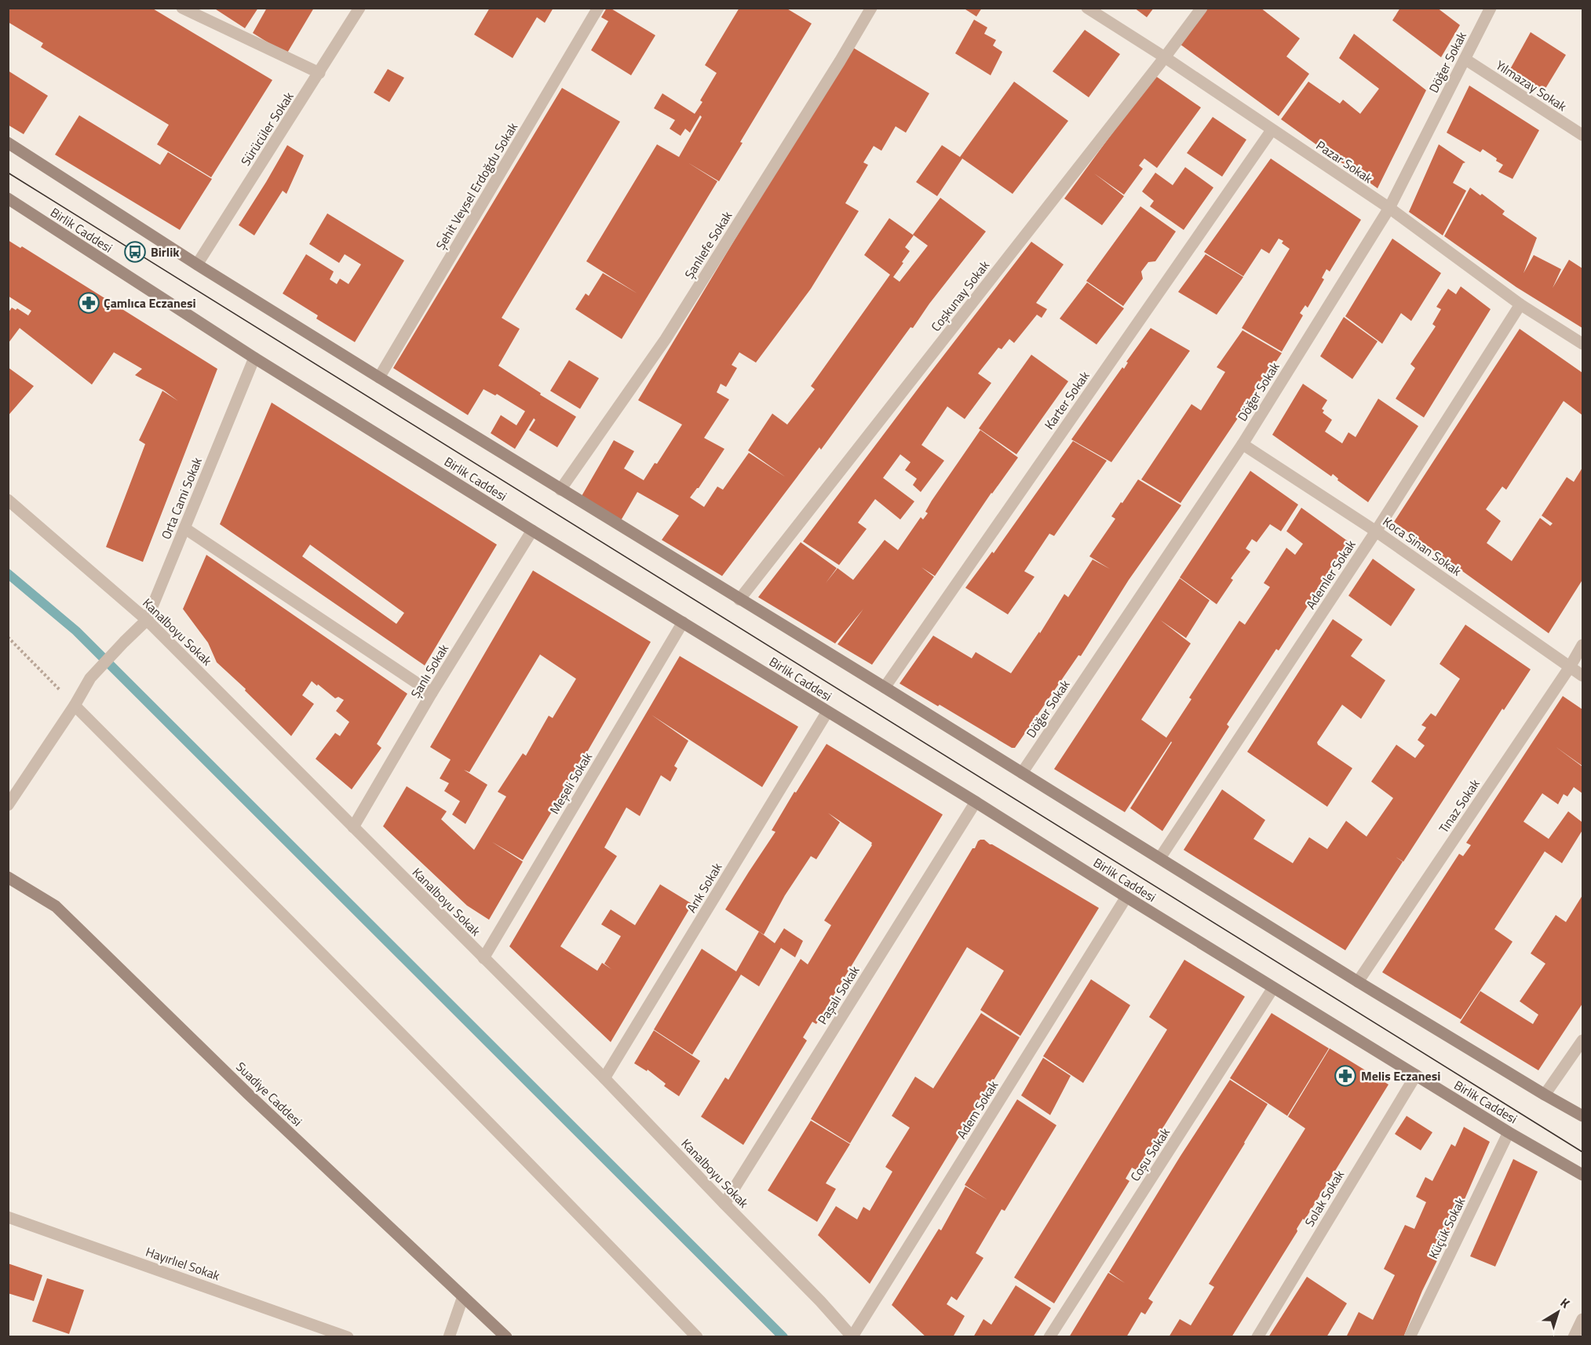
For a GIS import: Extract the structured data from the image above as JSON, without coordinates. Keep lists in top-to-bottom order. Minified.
{"streets":{"main road":["Birlik Caddesi","Suadiye Caddesi"],"street":["Döğer Sokak","Yılmazay Sokak","Sürücüler Sokak","Pazar Sokak","Şehit Veysel Erdoğdu Sokak","Şanlıefe Sokak","Coşkunay Sokak","Karter Sokak","Orta Cami Sokak","Koca Sinan Sokak","Ademler Sokak","Kanalboyu Sokak","Şanlı Sokak","Meşeli Sokak","Tınaz Sokak","Arık Sokak","Paşalı Sokak","Adem Sokak","Coşu Sokak","Solak Sokak","Küçük Sokak","Hayırlıel Sokak"]},"crossings":[["Döğer Sokak","Yılmazay Sokak"],["Döğer Sokak","Pazar Sokak"],["Döğer Sokak","Koca Sinan Sokak"],["Pazar Sokak","Coşkunay Sokak"],["Pazar Sokak","Karter Sokak"],["Pazar Sokak","Ademler Sokak"],["Birlik Caddesi","Orta Cami Sokak"],["Birlik Caddesi","Şanlı Sokak"],["Birlik Caddesi","Meşeli Sokak"],["Birlik Caddesi","Arık Sokak"],["Birlik Caddesi","Paşalı Sokak"],["Birlik Caddesi","Adem Sokak"],["Birlik Caddesi","Coşu Sokak"],["Birlik Caddesi","Solak Sokak"],["Birlik Caddesi","Küçük Sokak"],["Orta Cami Sokak","Kanalboyu Sokak"],["Koca Sinan Sokak","Ademler Sokak"],["Koca Sinan Sokak","Tınaz Sokak"],["Kanalboyu Sokak","Şanlı Sokak"],["Kanalboyu Sokak","Meşeli Sokak"],["Kanalboyu Sokak","Arık Sokak"],["Kanalboyu Sokak","Paşalı Sokak"],["Kanalboyu Sokak","Adem Sokak"]],"places":{"bus stop":["Birlik"],"pharmacy":["Çamlıca Eczanesi","Melis Eczanesi"]},"north":"top right"}
